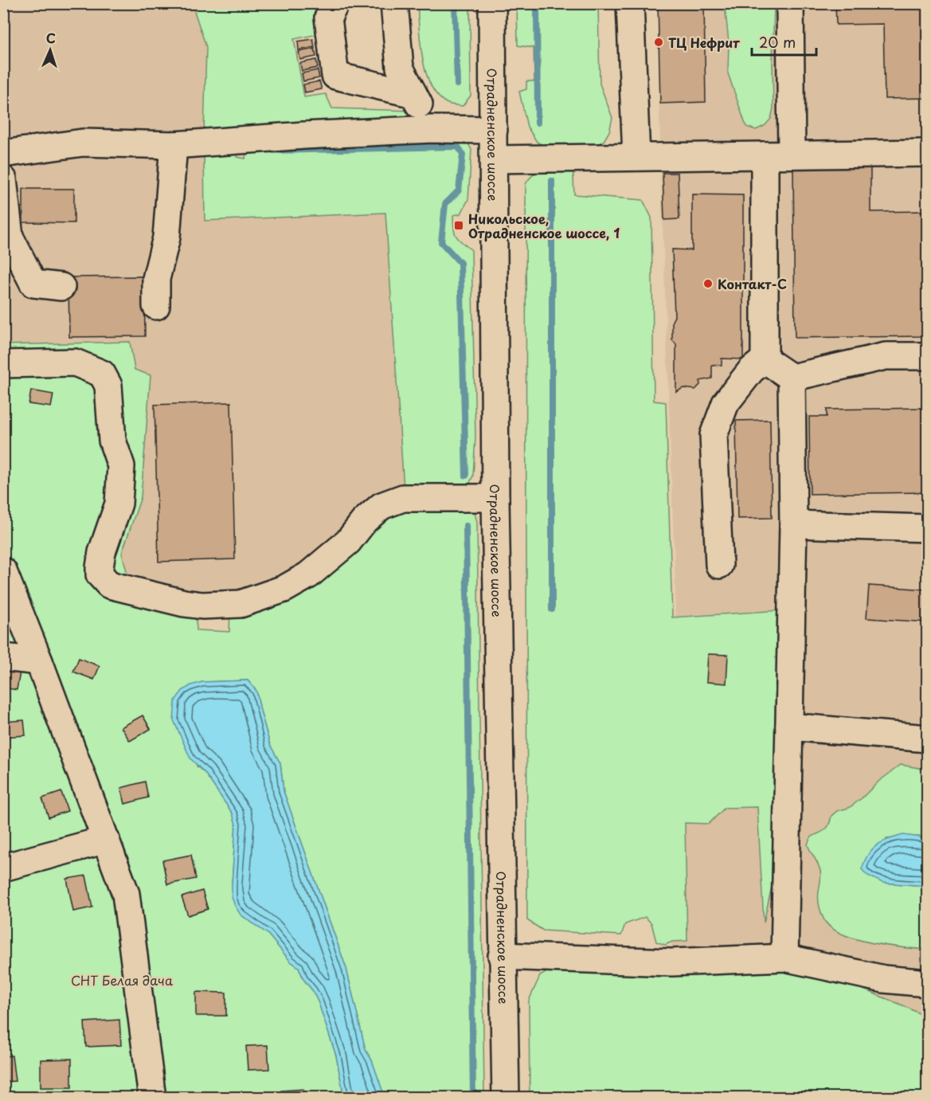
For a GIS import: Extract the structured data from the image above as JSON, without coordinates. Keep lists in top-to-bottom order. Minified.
{"streets":{"street":["Отрадненское шоссе"]},"parks":["СНТ Белая дача"],"places":{"other":["ТЦ Нефрит","Контакт-С"],"transit":["Никольское, Отрадненское шоссе, 1"]},"scale_bar":"20 m","north":"top"}
